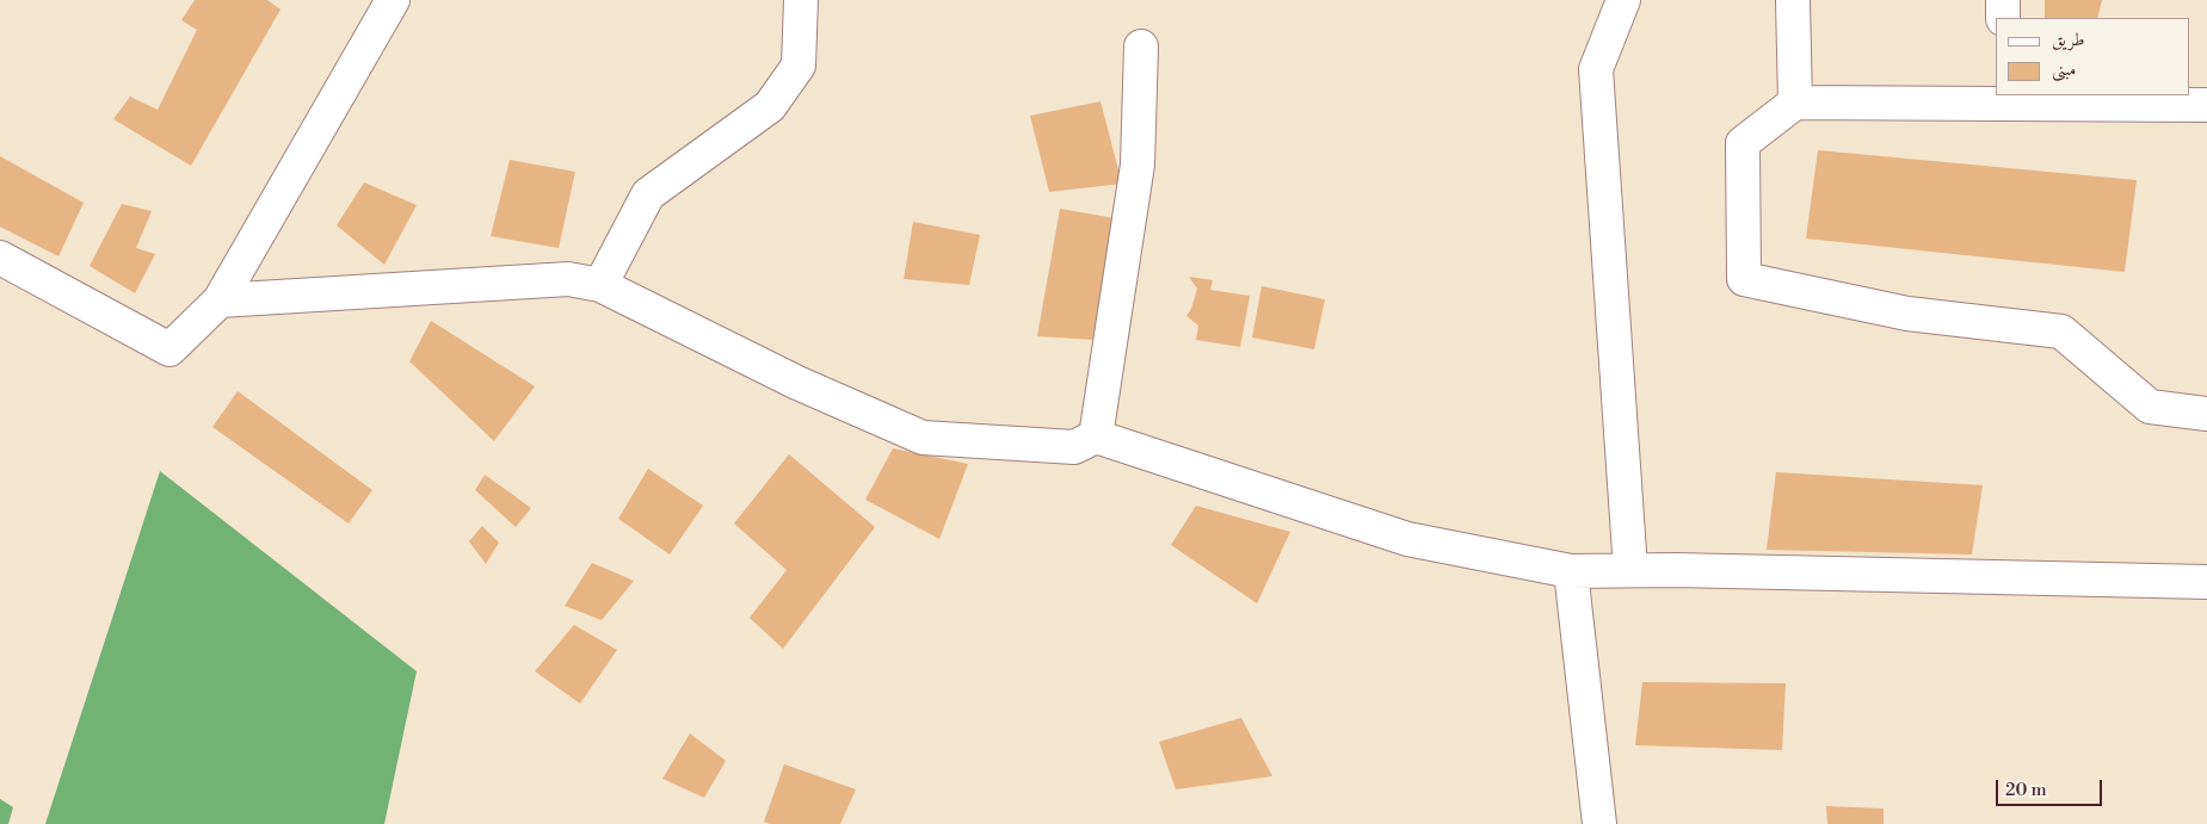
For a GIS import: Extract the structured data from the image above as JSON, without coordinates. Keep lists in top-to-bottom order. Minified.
{"legend":["طريق","مبنى"],"scale_bar":"20 m"}
